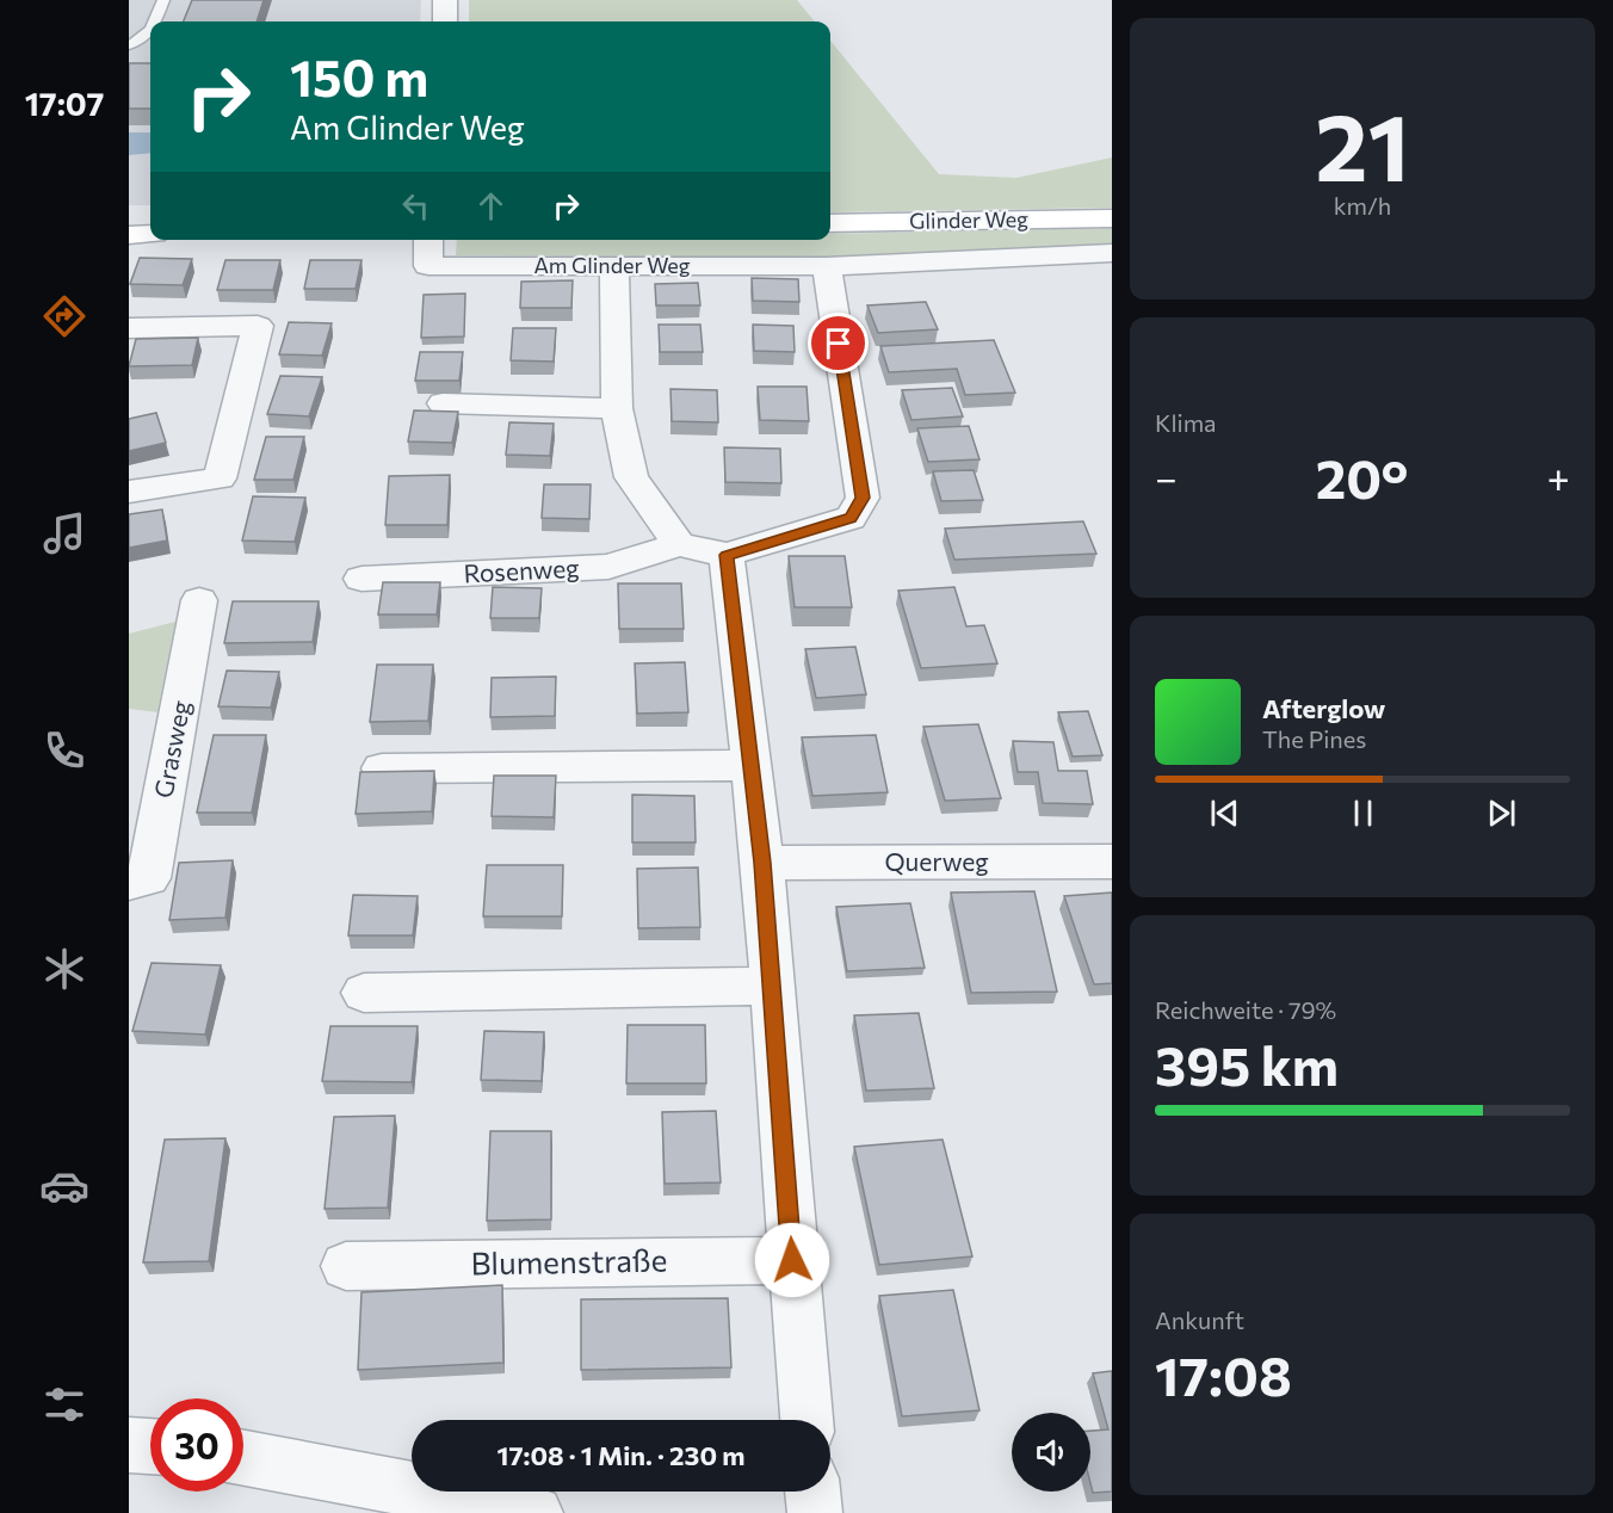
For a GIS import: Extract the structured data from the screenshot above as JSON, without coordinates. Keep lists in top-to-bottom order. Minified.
{"streets":{"street":["Glinder Weg","Am Glinder Weg","Rosenweg","Grasweg","Querweg","Blumenstraße"]},"page":{"tabs":"17:07","tile":[["21","km/h"],"Klima",["Reichweite · 79%","395 km"],["Ankunft","17:08"]],"turn":["150 m","Am Glinder Weg"],"heat":["−","20°","+"],"song":["Afterglow","The Pines"],"limit":"30","trip":"17:08 · 1 Min. · 230 m"}}
